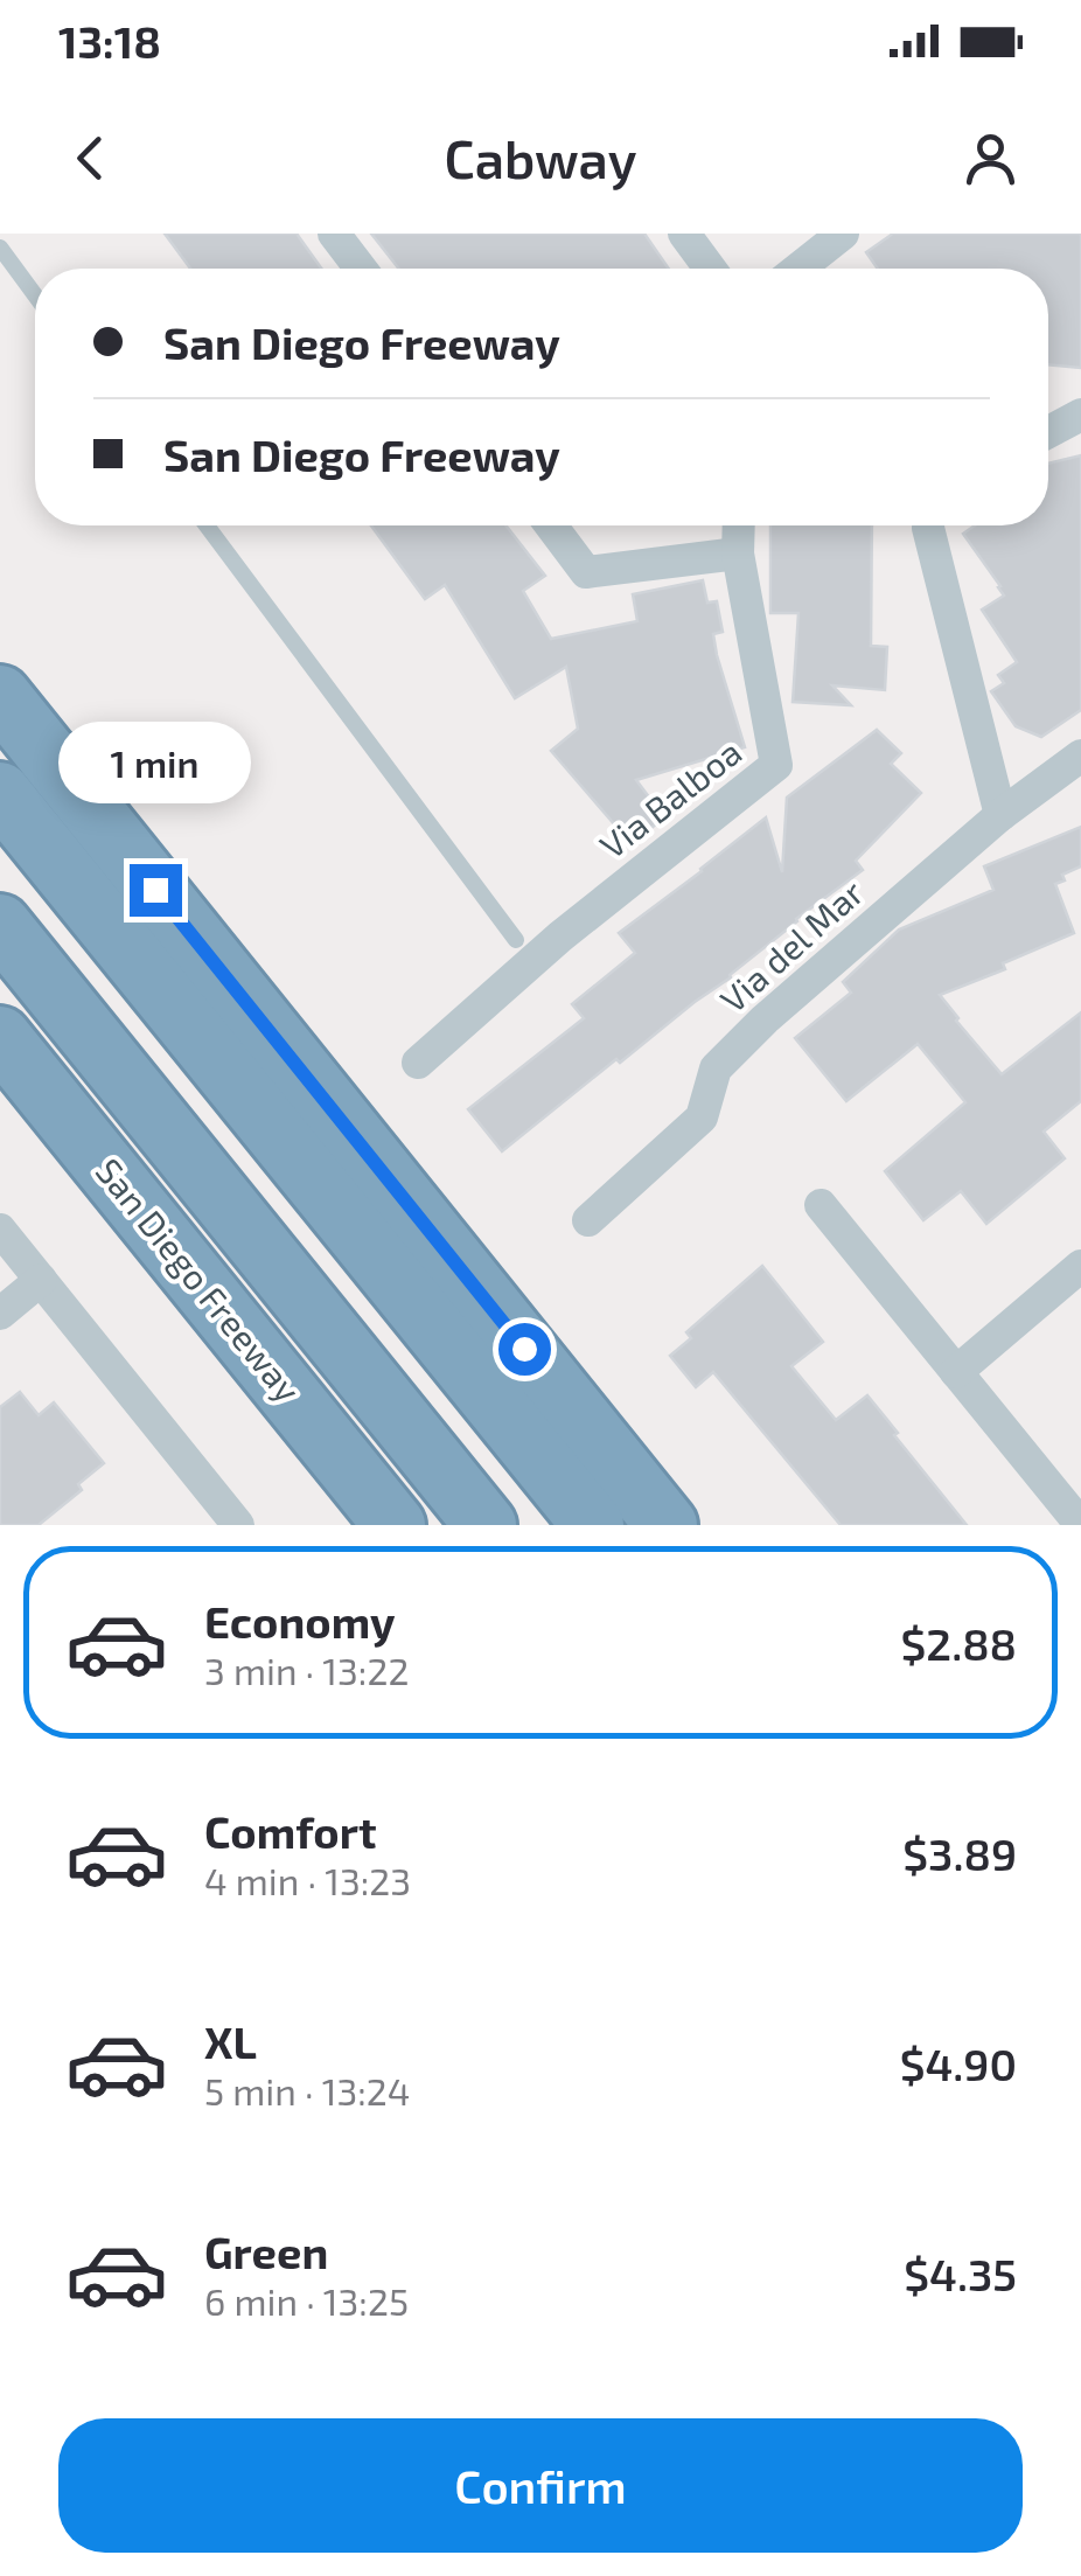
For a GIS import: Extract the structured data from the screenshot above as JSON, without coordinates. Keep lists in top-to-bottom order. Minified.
{"streets":{"highway":["San Diego Freeway"],"street":["Via Balboa","Via del Mar"]},"page":{"status":"13:18","header":"Cabway","banner":["San Diego Freeway","San Diego Freeway"],"bubble":"1 min","list":[{"name":"Economy","note":"3 min · 13:22","value":"$2.88"},{"name":"Comfort","note":"4 min · 13:23","value":"$3.89"},{"name":"XL","note":"5 min · 13:24","value":"$4.90"},{"name":"Green","note":"6 min · 13:25","value":"$4.35"}],"buttons":"Confirm"}}
